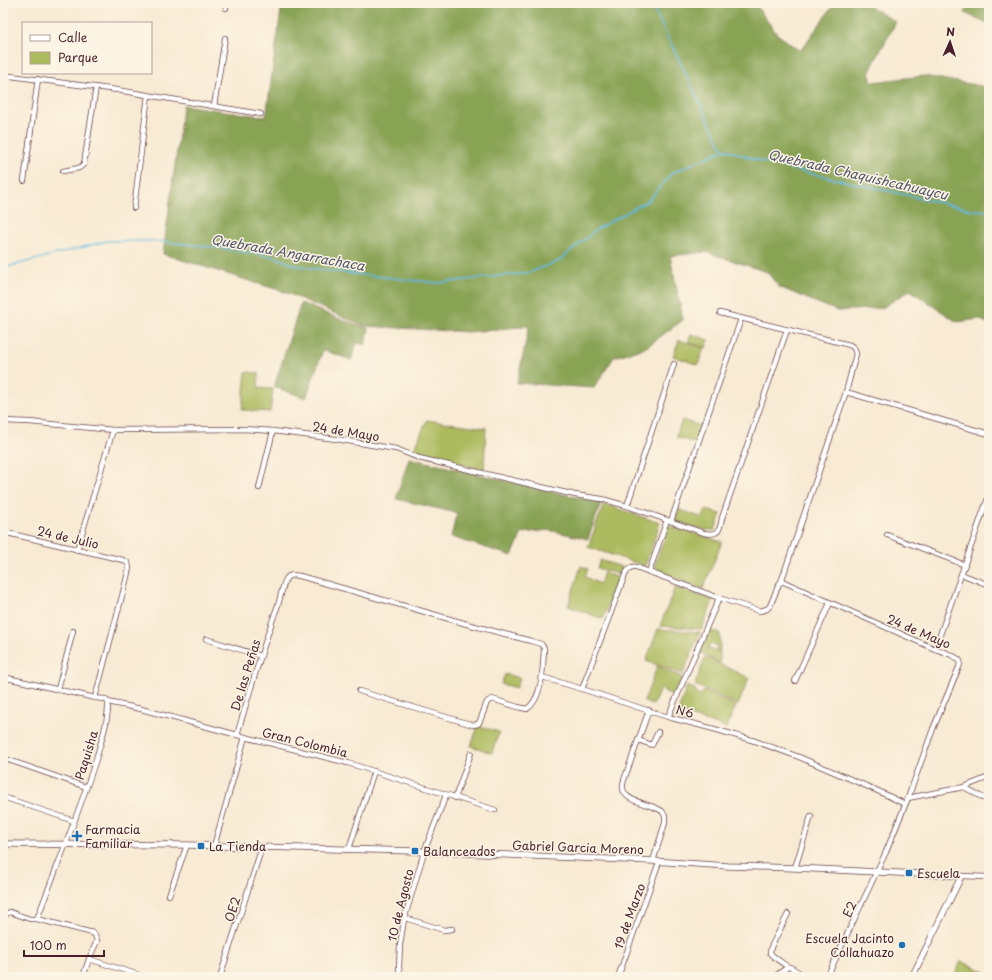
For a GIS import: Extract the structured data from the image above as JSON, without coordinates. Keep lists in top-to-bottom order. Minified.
{"streets":{"street":["24 de Mayo","24 de Julio","De las Peñas","N6","Gran Colombia","Paquisha","Gabriel Garcia Moreno","10 de Agosto","OE2","E2","19 de Marzo"]},"crossings":[["24 de Mayo","N6"],["24 de Mayo","Gabriel Garcia Moreno"],["24 de Mayo","E2"],["De las Peñas","N6"],["De las Peñas","Gran Colombia"],["N6","19 de Marzo"],["Gran Colombia","Paquisha"],["Gran Colombia","10 de Agosto"],["Paquisha","Gabriel Garcia Moreno"],["Gabriel Garcia Moreno","10 de Agosto"],["Gabriel Garcia Moreno","OE2"],["Gabriel Garcia Moreno","E2"],["Gabriel Garcia Moreno","19 de Marzo"]],"water":["Quebrada Chaquishcahuaycu","Quebrada Angarrachaca"],"places":{"health":["Farmacia Familiar"],"transit":["La Tienda","Balanceados","Escuela"],"other":["Escuela Jacinto Collahuazo"]},"legend":["Calle","Parque"],"scale_bar":"100 m","north":"top"}
